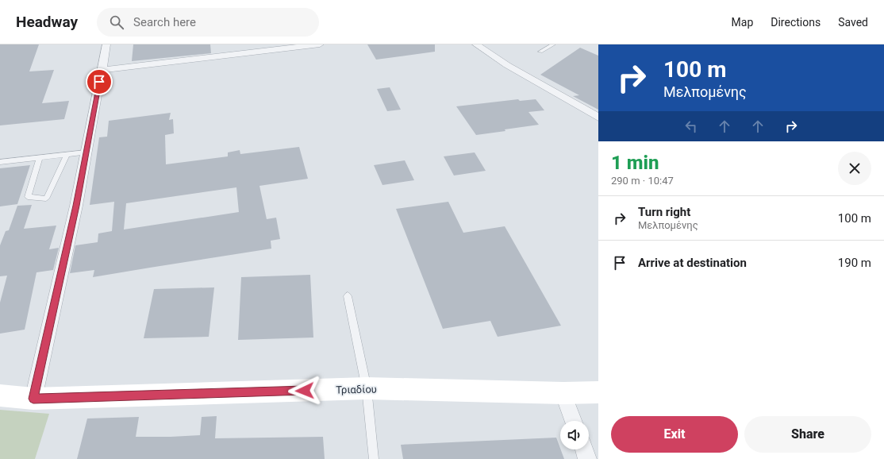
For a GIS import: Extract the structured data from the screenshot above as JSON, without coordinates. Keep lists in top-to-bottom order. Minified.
{"streets":{"main road":["Τριαδίου"]},"page":{"header":"Headway","search":"Search here","nav":["Map","Directions","Saved"],"turn":["100 m","Μελπομένης"],"heading":["1 min","290 m · 10:47"],"list":[{"name":"Turn right","note":"Μελπομένης","value":"100 m"},{"name":"Arrive at destination","value":"190 m"}],"buttons":["Exit","Share"]}}
